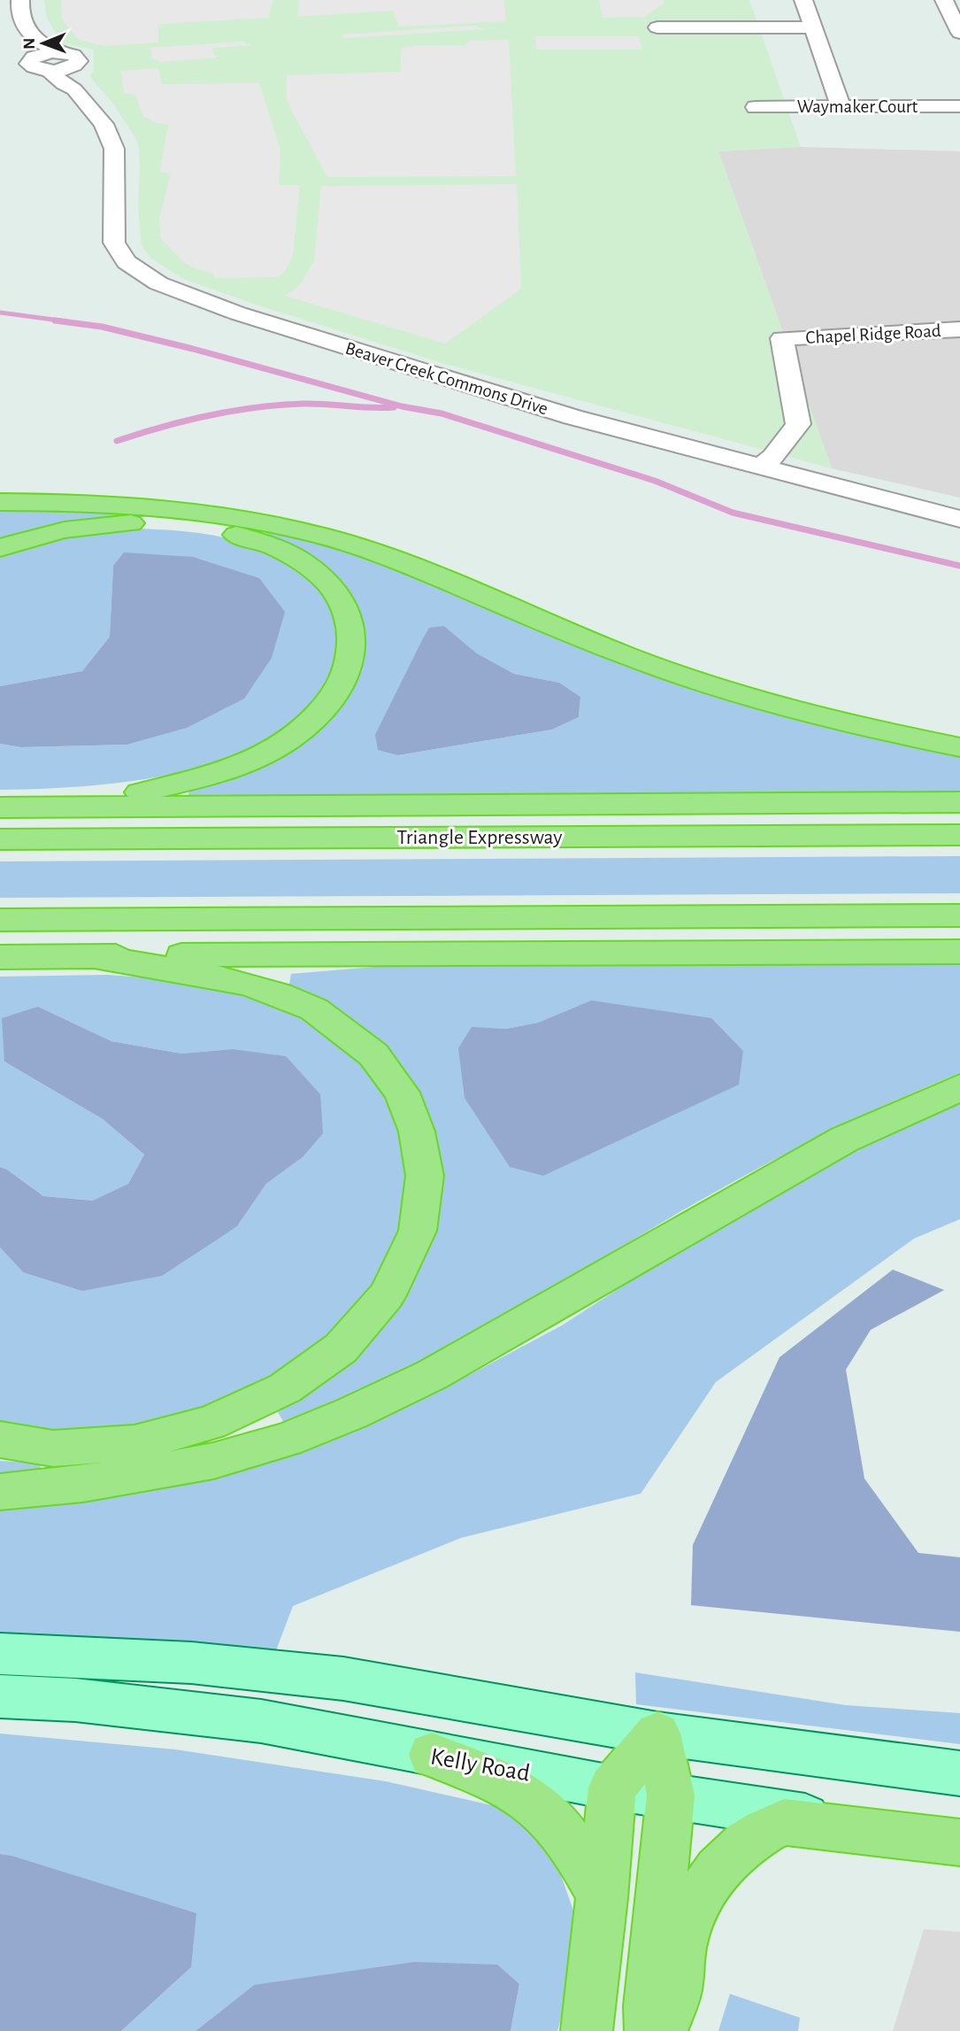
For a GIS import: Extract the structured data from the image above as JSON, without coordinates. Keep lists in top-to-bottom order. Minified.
{"streets":{"highway":["Triangle Expressway"],"main road":["Kelly Road"],"street":["Waymaker Court","Chapel Ridge Road","Beaver Creek Commons Drive"]},"crossings":[["Chapel Ridge Road","Beaver Creek Commons Drive"]],"north":"left"}
